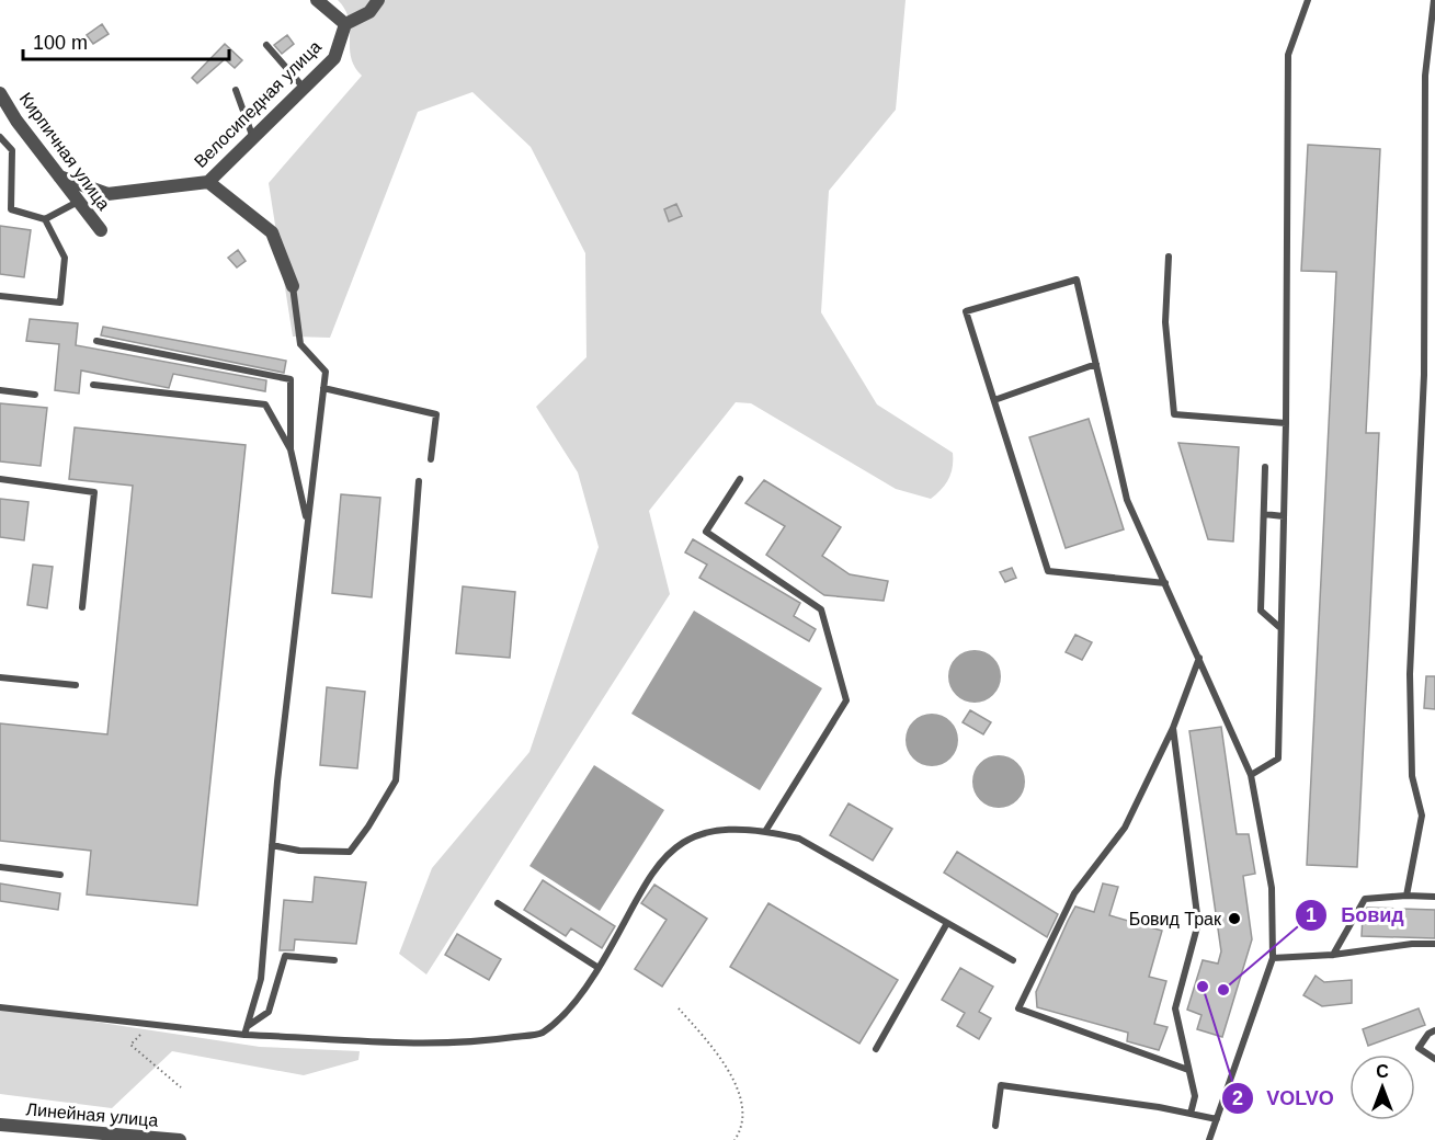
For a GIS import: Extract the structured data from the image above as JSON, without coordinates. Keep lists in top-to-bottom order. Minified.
{"streets":{"street":["Велосипедная улица","Кирпичная улица","Линейная улица"]},"crossings":[["Велосипедная улица","Кирпичная улица"]],"places":["Бовид Трак","VOLVO","Бовид"],"scale_bar":"100 m","north":"top"}
